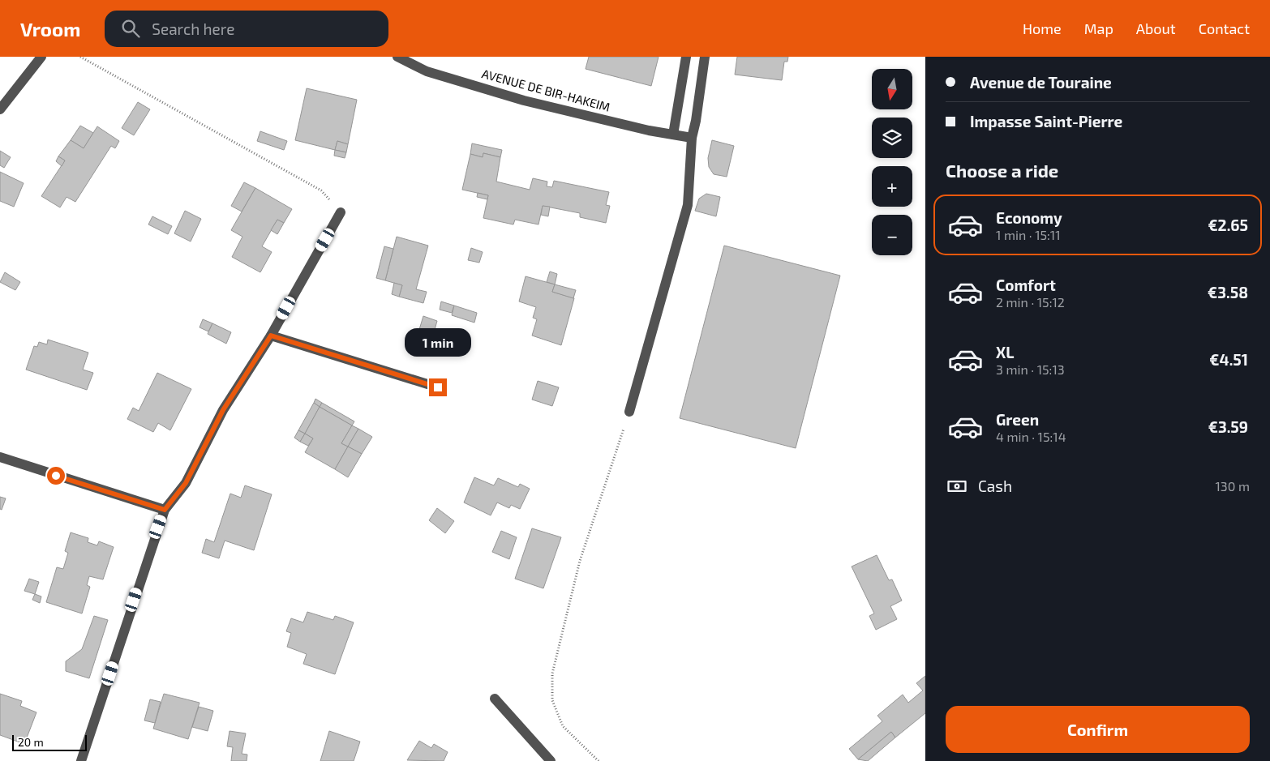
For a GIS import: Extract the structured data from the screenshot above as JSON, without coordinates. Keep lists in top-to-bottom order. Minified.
{"streets":{"street":["AVENUE DE BIR-HAKEIM"]},"scale_bar":"20 m","north":"bottom","page":{"header":"Vroom","search":"Search here","nav":["Home","Map","About","Contact"],"banner":["Avenue de Touraine","Impasse Saint-Pierre"],"map_buttons":["+","−"],"heading":"Choose a ride","list":[{"name":"Economy","note":"1 min · 15:11","value":"€2.65"},{"name":"Comfort","note":"2 min · 15:12","value":"€3.58"},{"name":"XL","note":"3 min · 15:13","value":"€4.51"},{"name":"Green","note":"4 min · 15:14","value":"€3.59"}],"bubble":"1 min","pay":["Cash","130 m"],"buttons":"Confirm","scale":"20 m"}}
